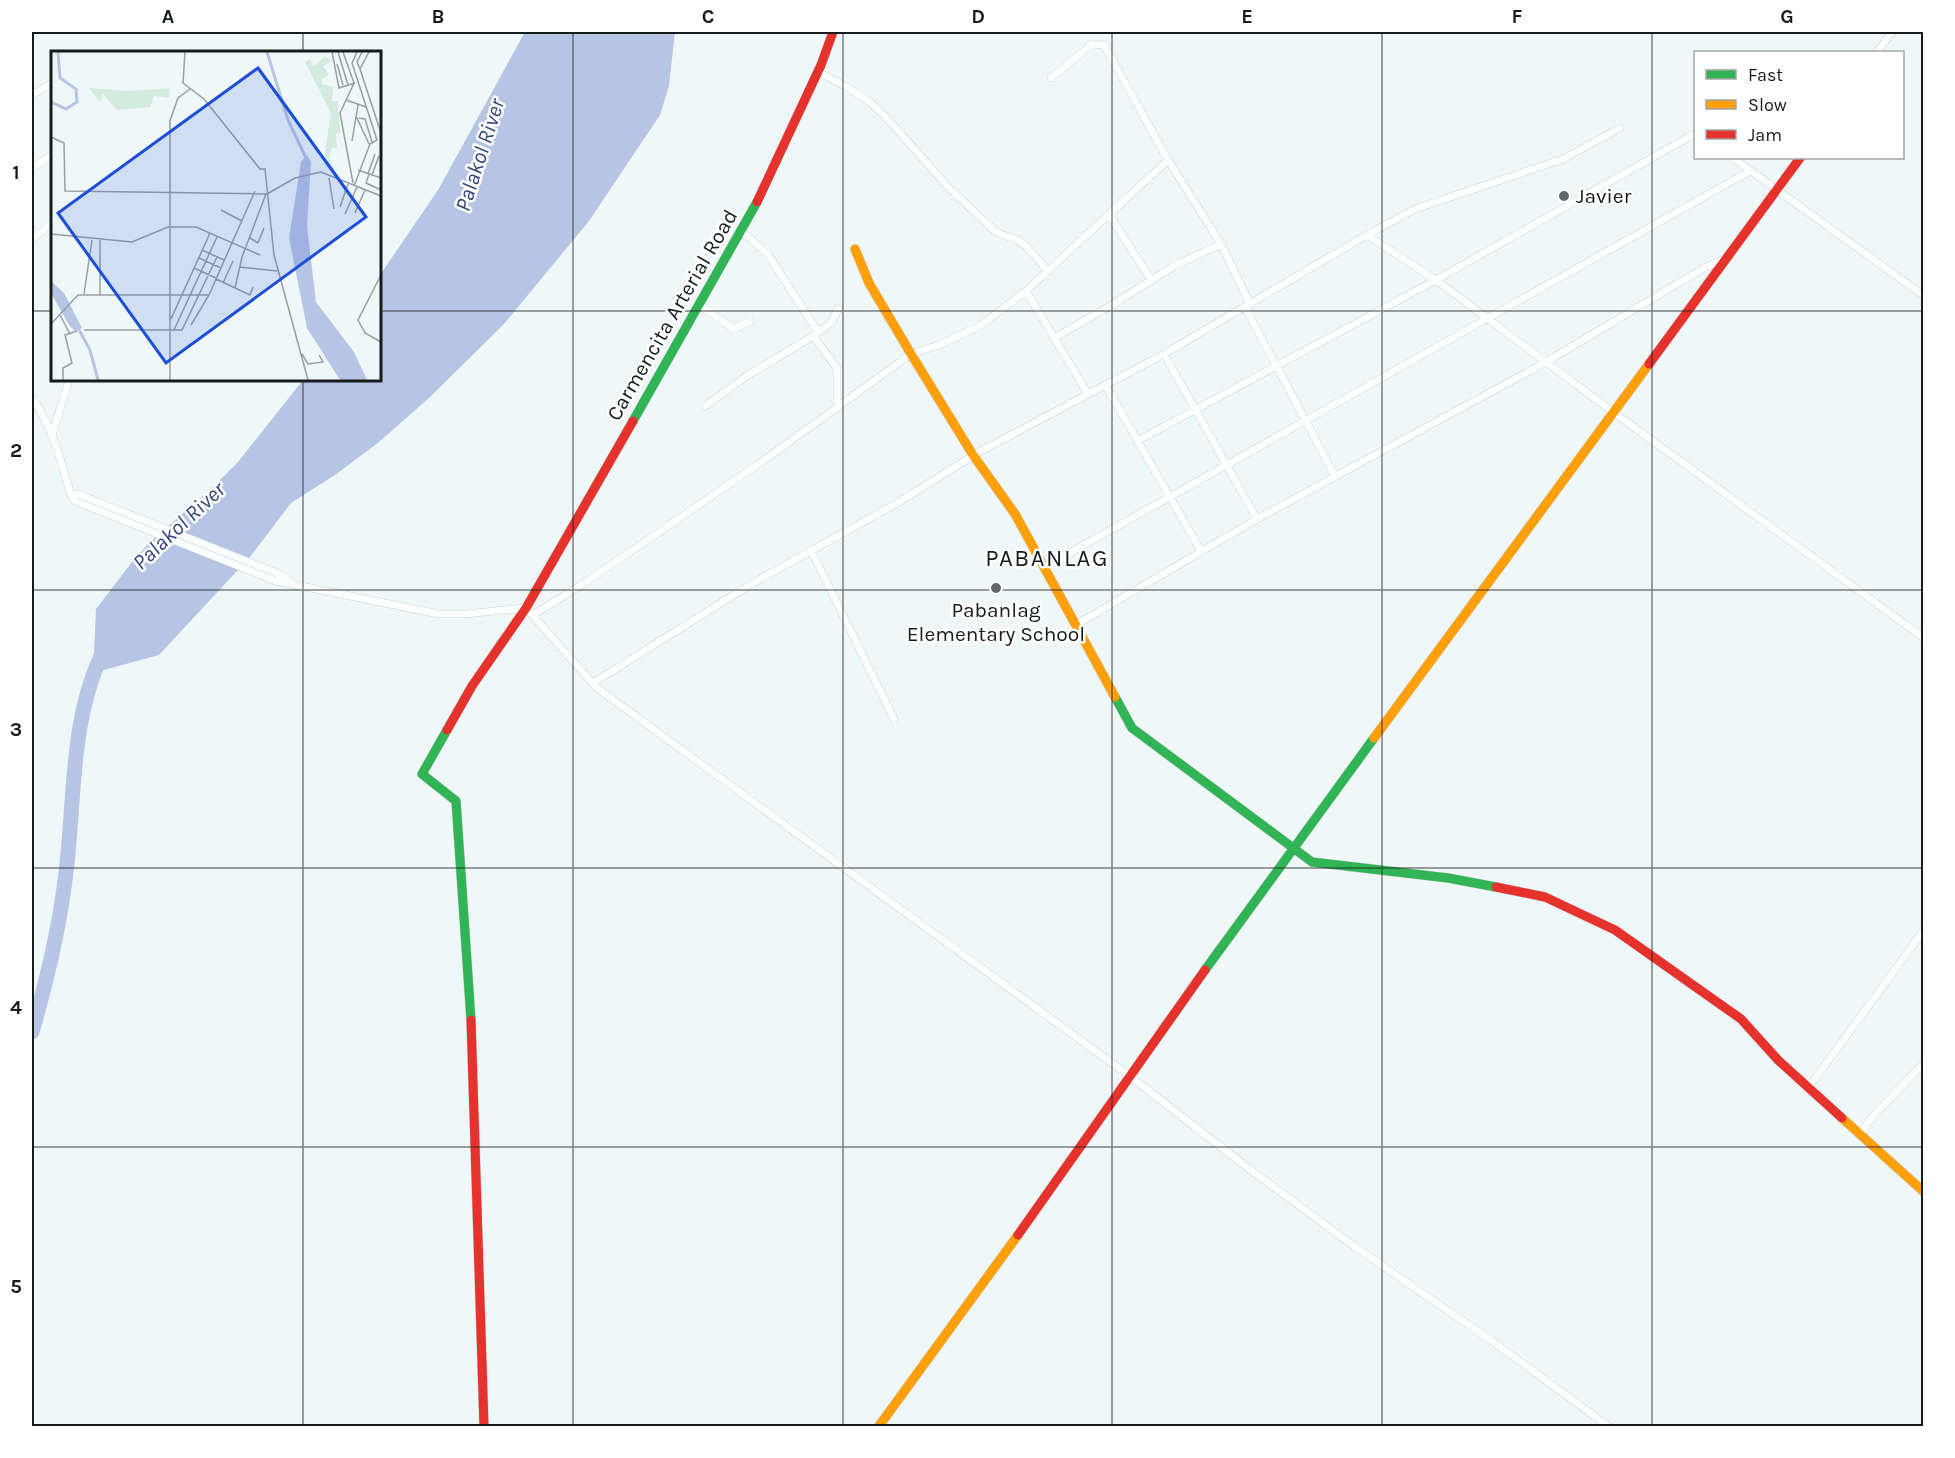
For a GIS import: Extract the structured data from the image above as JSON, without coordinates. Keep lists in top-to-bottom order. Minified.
{"streets":{"street":["Carmencita Arterial Road"]},"districts":["PABANLAG"],"water":["Palakol River"],"places":["Javier","Pabanlag Elementary School"],"legend":["Fast","Slow","Jam"],"grid":{"columns":["A","B","C","D","E","F","G"],"rows":["1","2","3","4","5"]}}
